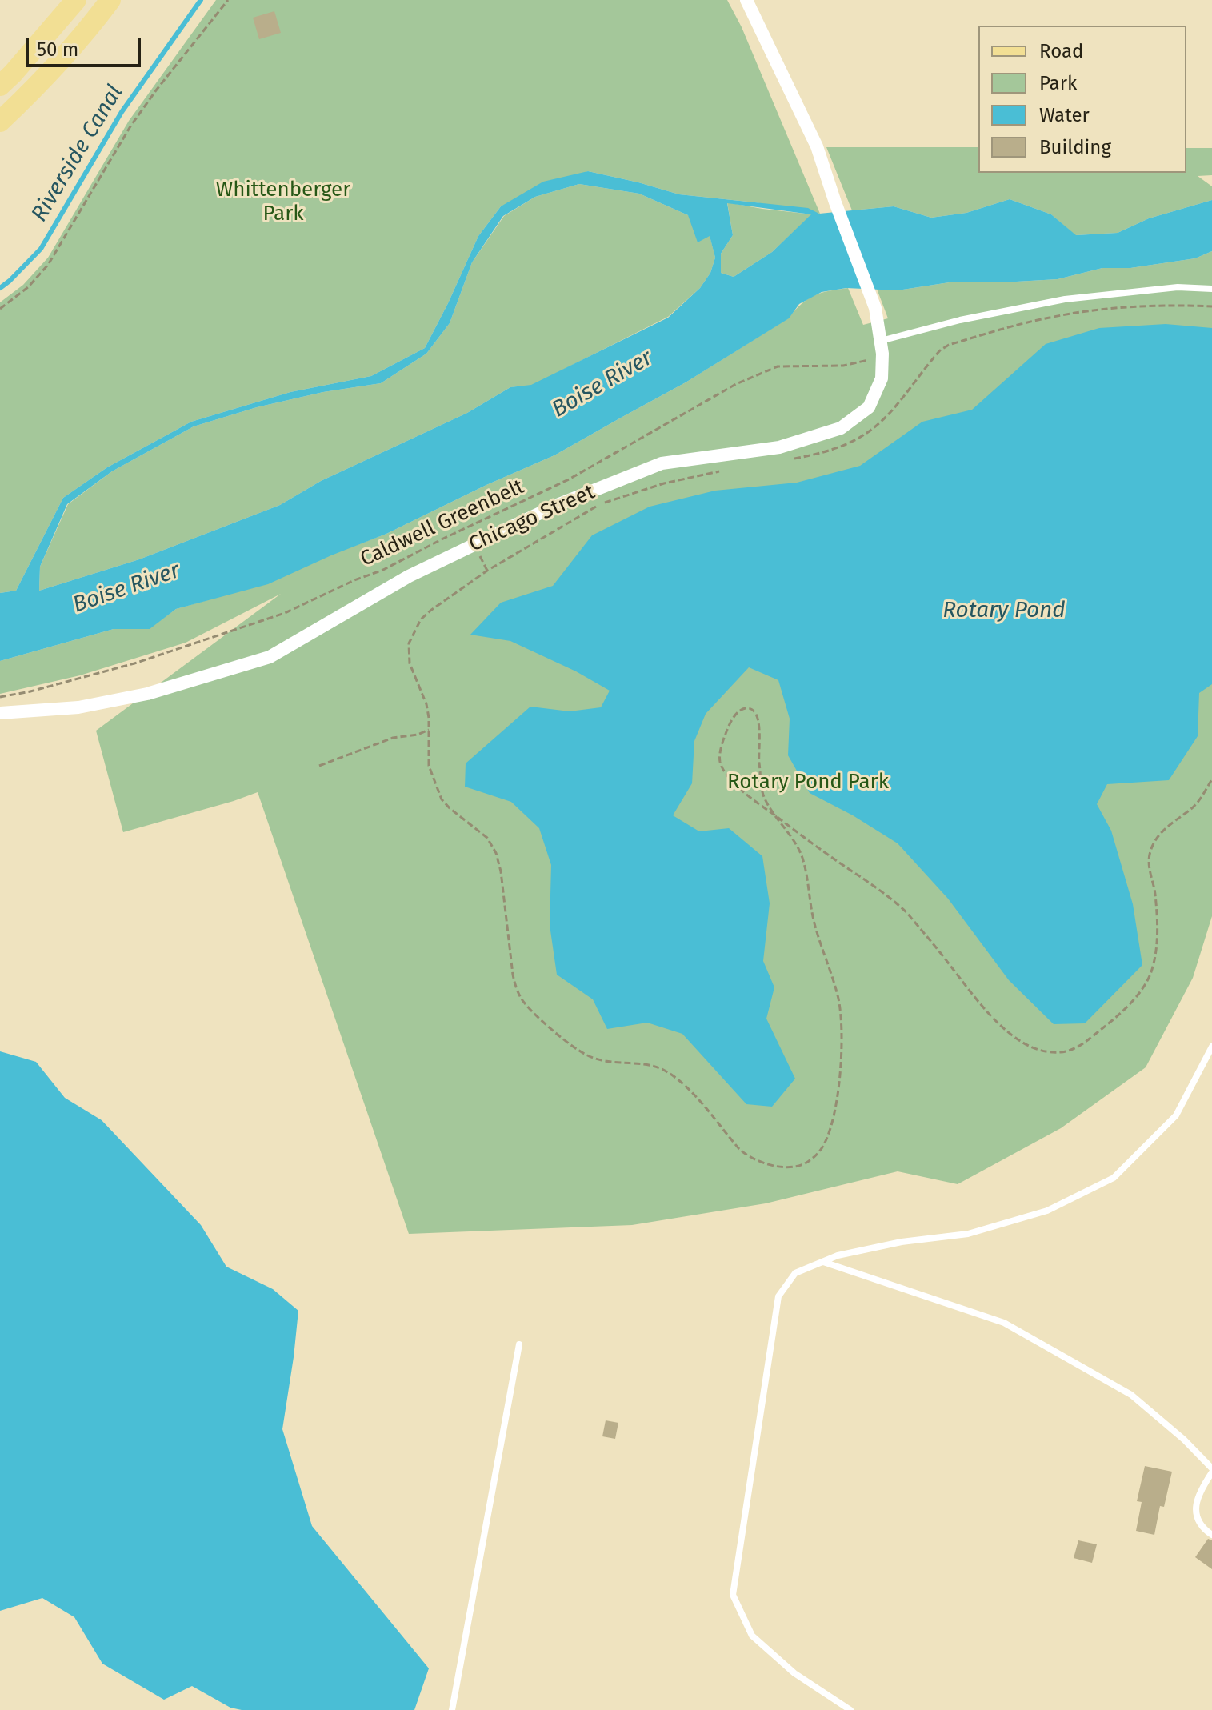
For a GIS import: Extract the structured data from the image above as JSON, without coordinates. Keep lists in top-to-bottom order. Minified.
{"streets":{"street":["Chicago Street"],"path":["Caldwell Greenbelt"]},"crossings":[["Chicago Street","Caldwell Greenbelt"]],"water":["Riverside Canal","Boise River","Rotary Pond"],"parks":["Whittenberger Park","Rotary Pond Park"],"legend":["Road","Park","Water","Building"],"scale_bar":"50 m"}
